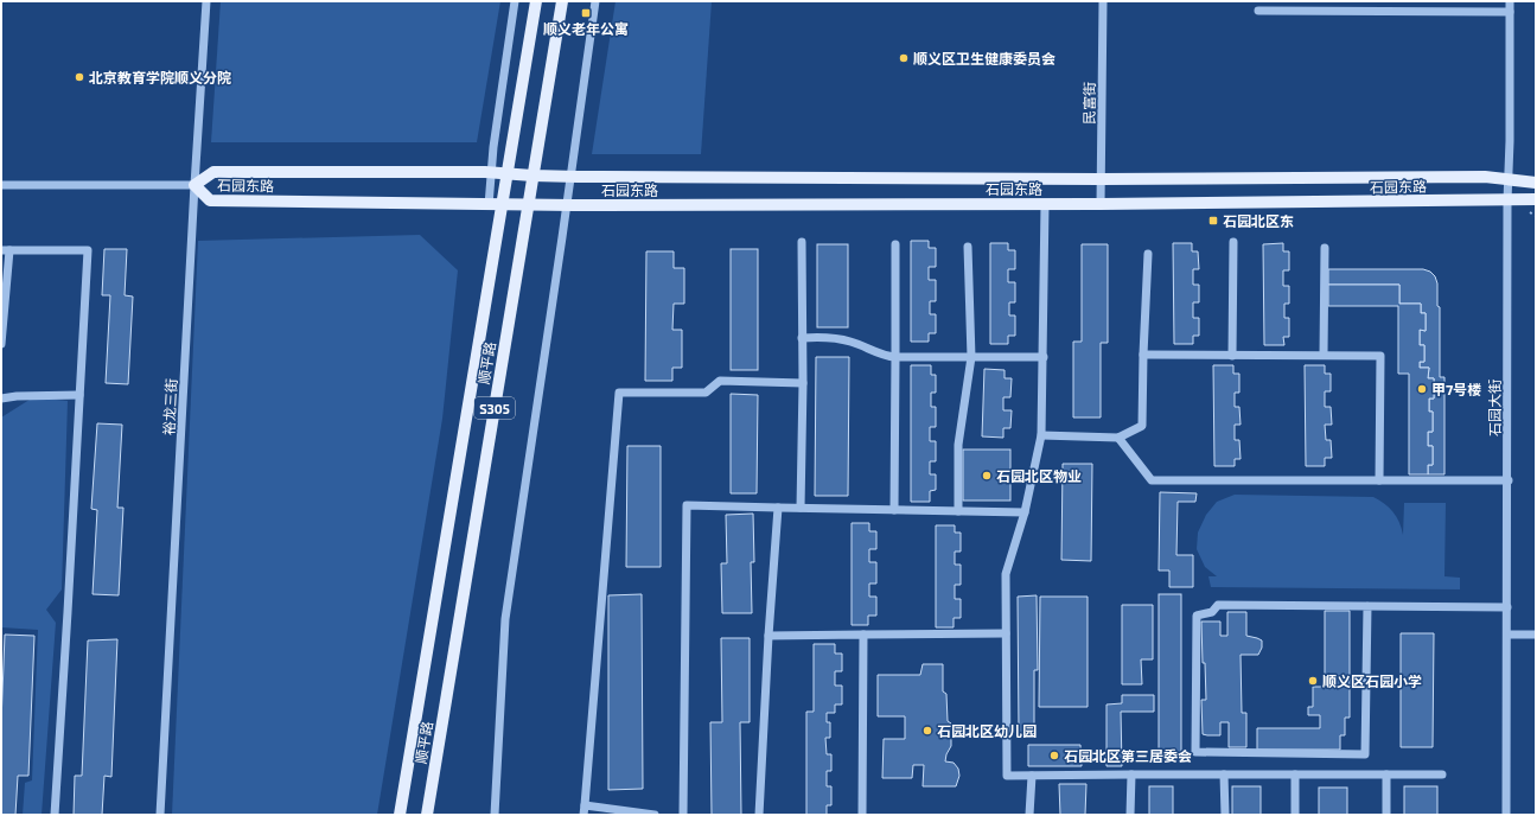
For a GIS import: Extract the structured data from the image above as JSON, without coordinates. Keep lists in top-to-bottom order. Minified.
{"streets":{"main road":["石园东路","顺平路","S305"],"street":["民富街","裕龙三街","石园大街"]},"crossings":[["民富街","石园东路"],["石园东路","顺平路"],["石园东路","裕龙三街"],["石园东路","石园大街"]],"places":{"transit":["顺义老年公寓","石园北区东"],"other":["顺义区卫生健康委员会","北京教育学院顺义分院","甲7号楼","石园北区物业","顺义区石园小学","石园北区幼儿园","石园北区第三居委会"]}}
